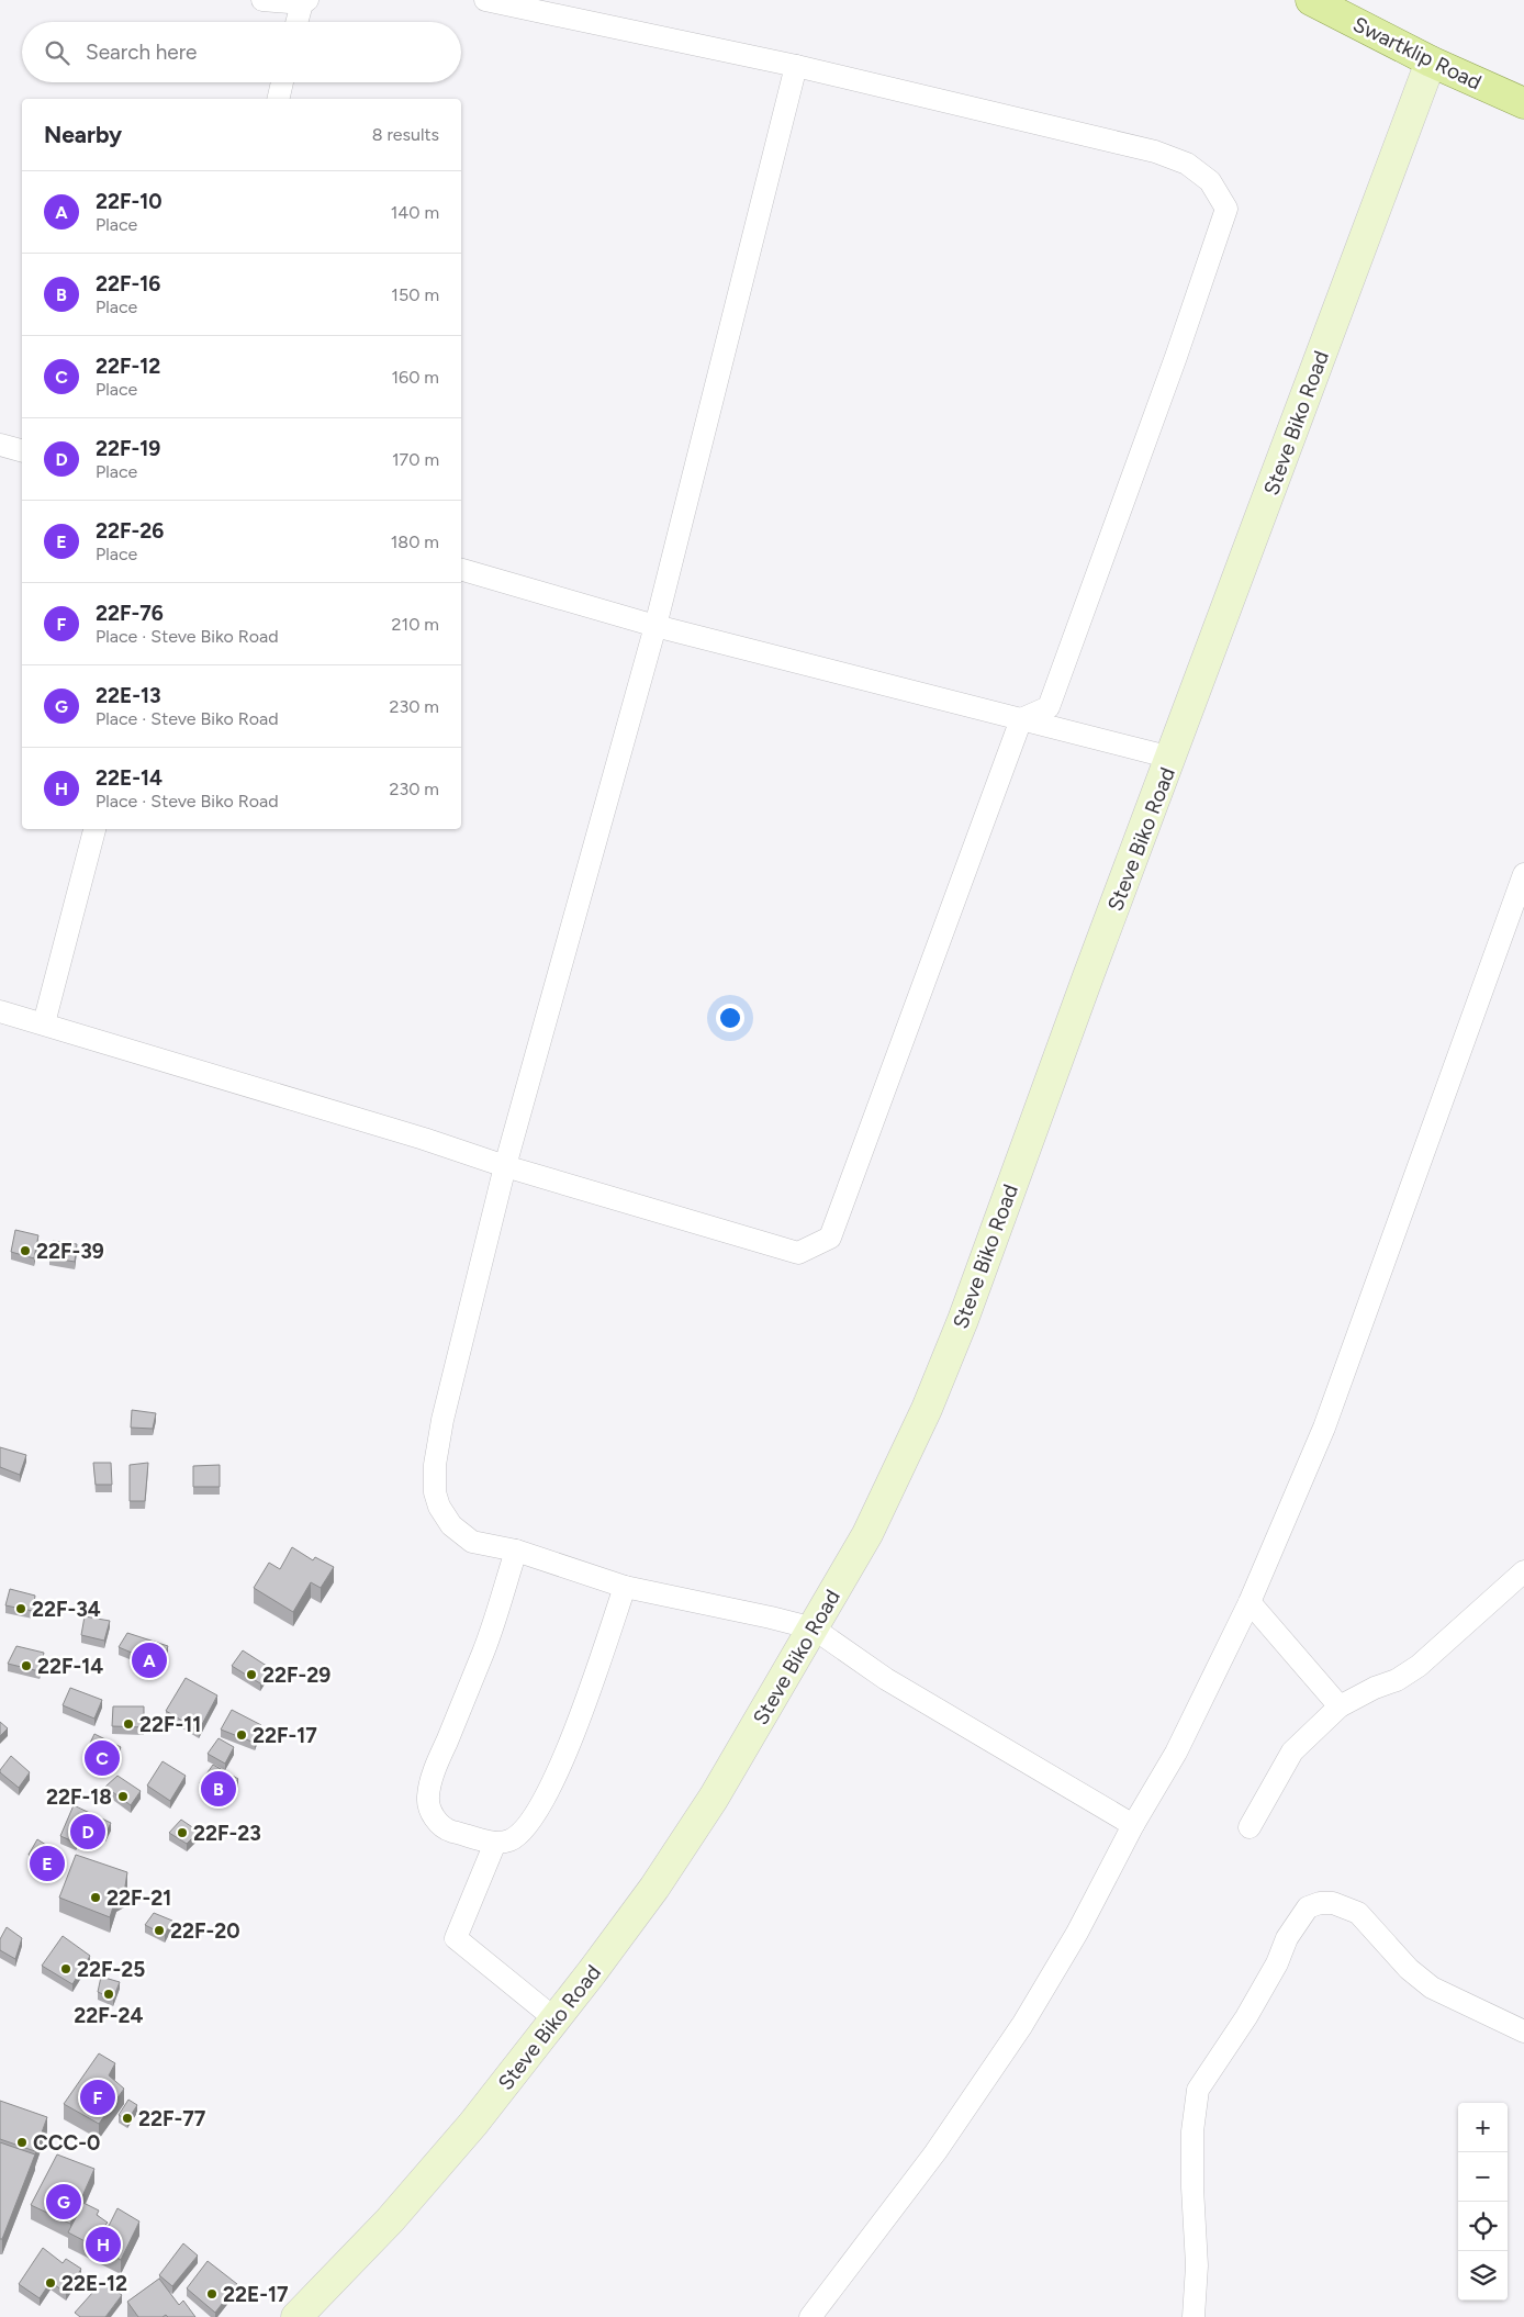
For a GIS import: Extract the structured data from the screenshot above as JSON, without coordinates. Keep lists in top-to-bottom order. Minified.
{"streets":{"main road":["Swartklip Road"],"street":["Steve Biko Road"]},"crossings":[["Swartklip Road","Steve Biko Road"]],"places":["22F-39","22F-34","22F-14","22F-29","22F-11","22F-17","22F-18","22F-23","22F-21","22F-20","22F-25","22F-24","22F-77","CCC-0","22E-12","22E-17"],"page":{"search":"Search here","heading":["Nearby","8 results"],"list":[{"mark":"A","name":"22F-10","note":"Place","value":"140 m"},{"mark":"B","name":"22F-16","note":"Place","value":"150 m"},{"mark":"C","name":"22F-12","note":"Place","value":"160 m"},{"mark":"D","name":"22F-19","note":"Place","value":"170 m"},{"mark":"E","name":"22F-26","note":"Place","value":"180 m"},{"mark":"F","name":"22F-76","note":"Place · Steve Biko Road","value":"210 m"},{"mark":"G","name":"22E-13","note":"Place · Steve Biko Road","value":"230 m"},{"mark":"H","name":"22E-14","note":"Place · Steve Biko Road","value":"230 m"}],"pins":["A","C","B","D","E","F","G","H"],"map_buttons":["+","−"]}}
